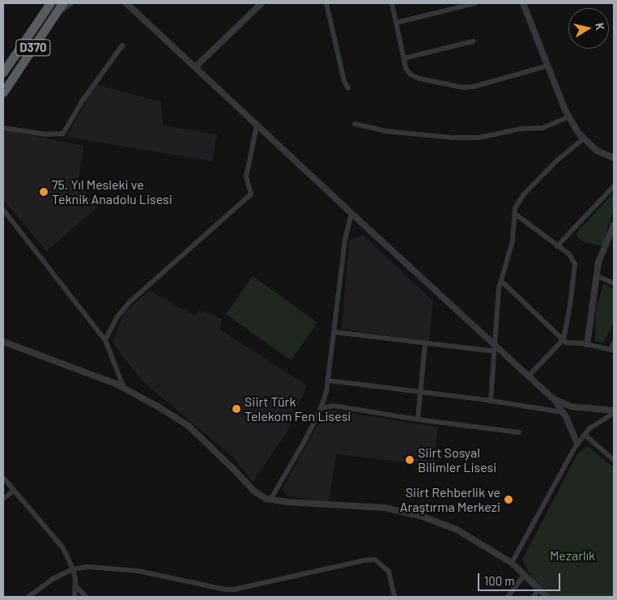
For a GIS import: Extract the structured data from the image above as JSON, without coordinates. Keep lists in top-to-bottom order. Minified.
{"streets":{"highway":["D370"]},"parks":["Mezarlık"],"places":["75. Yıl Mesleki ve Teknik Anadolu Lisesi","Siirt Türk Telekom Fen Lisesi","Siirt Sosyal Bilimler Lisesi","Siirt Rehberlik ve Araştırma Merkezi"],"scale_bar":"100 m","north":"right"}
